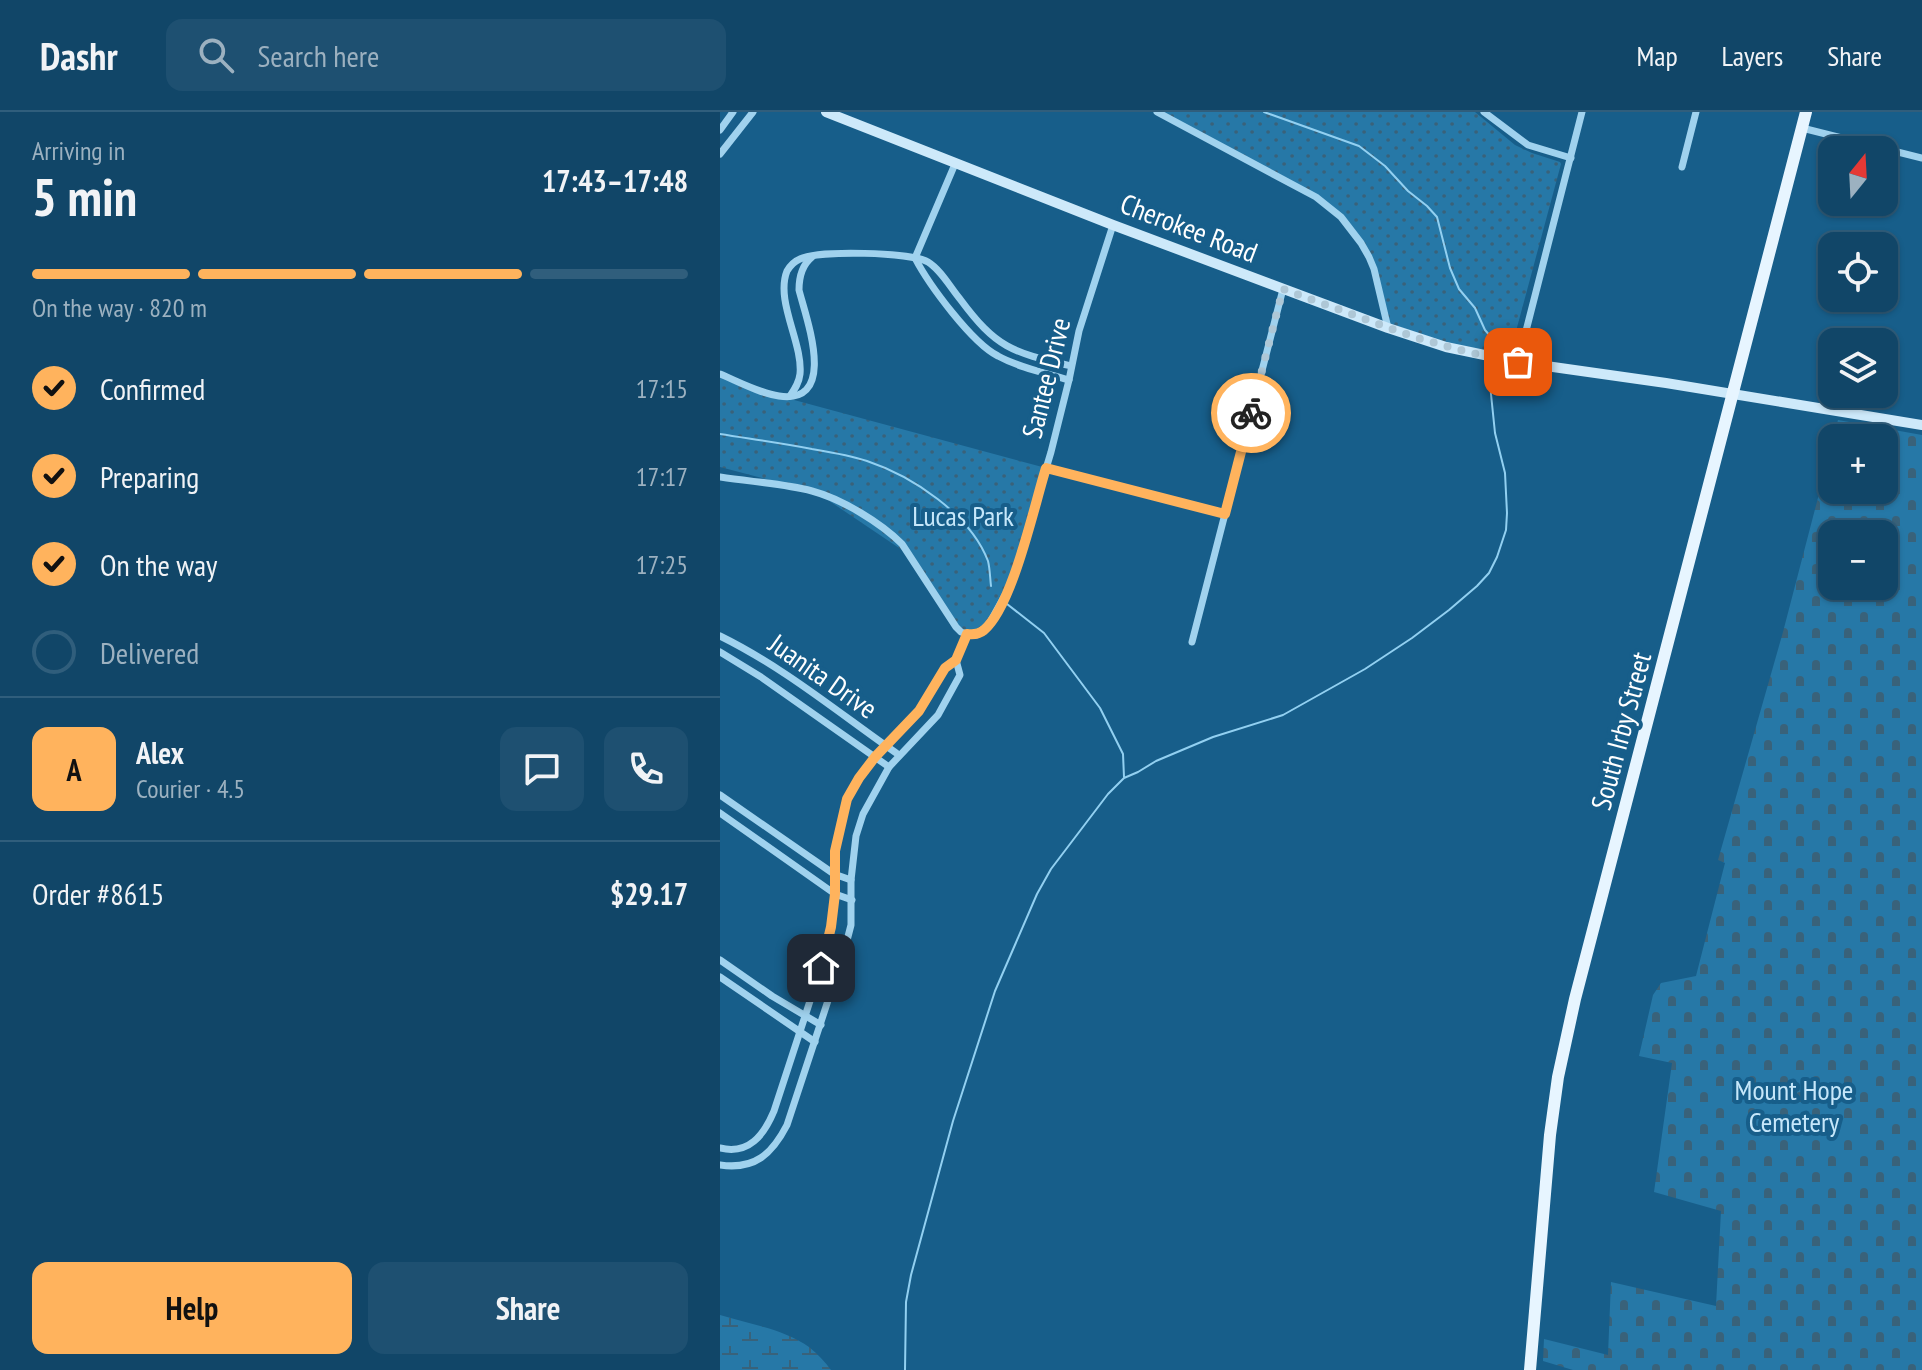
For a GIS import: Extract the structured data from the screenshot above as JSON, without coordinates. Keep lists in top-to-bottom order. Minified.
{"streets":{"main road":["South Irby Street"],"street":["Cherokee Road","Santee Drive","Juanita Drive"]},"crossings":[["Cherokee Road","Santee Drive"],["Cherokee Road","South Irby Street"],["Santee Drive","Juanita Drive"]],"parks":["Lucas Park","Mount Hope Cemetery"],"north":"top","page":{"header":"Dashr","search":"Search here","nav":["Map","Layers","Share"],"heading":["5 min","Arriving in","17:43–17:48"],"panel":["Alex","Courier · 4.5","Order #8615","$29.17"],"map_buttons":["+","−"],"bar":"On the way · 820 m","list":[["Confirmed","17:15"],["Preparing","17:17"],["On the way","17:25"],"Delivered"],"round":"A","buttons":["Help","Share"]}}
